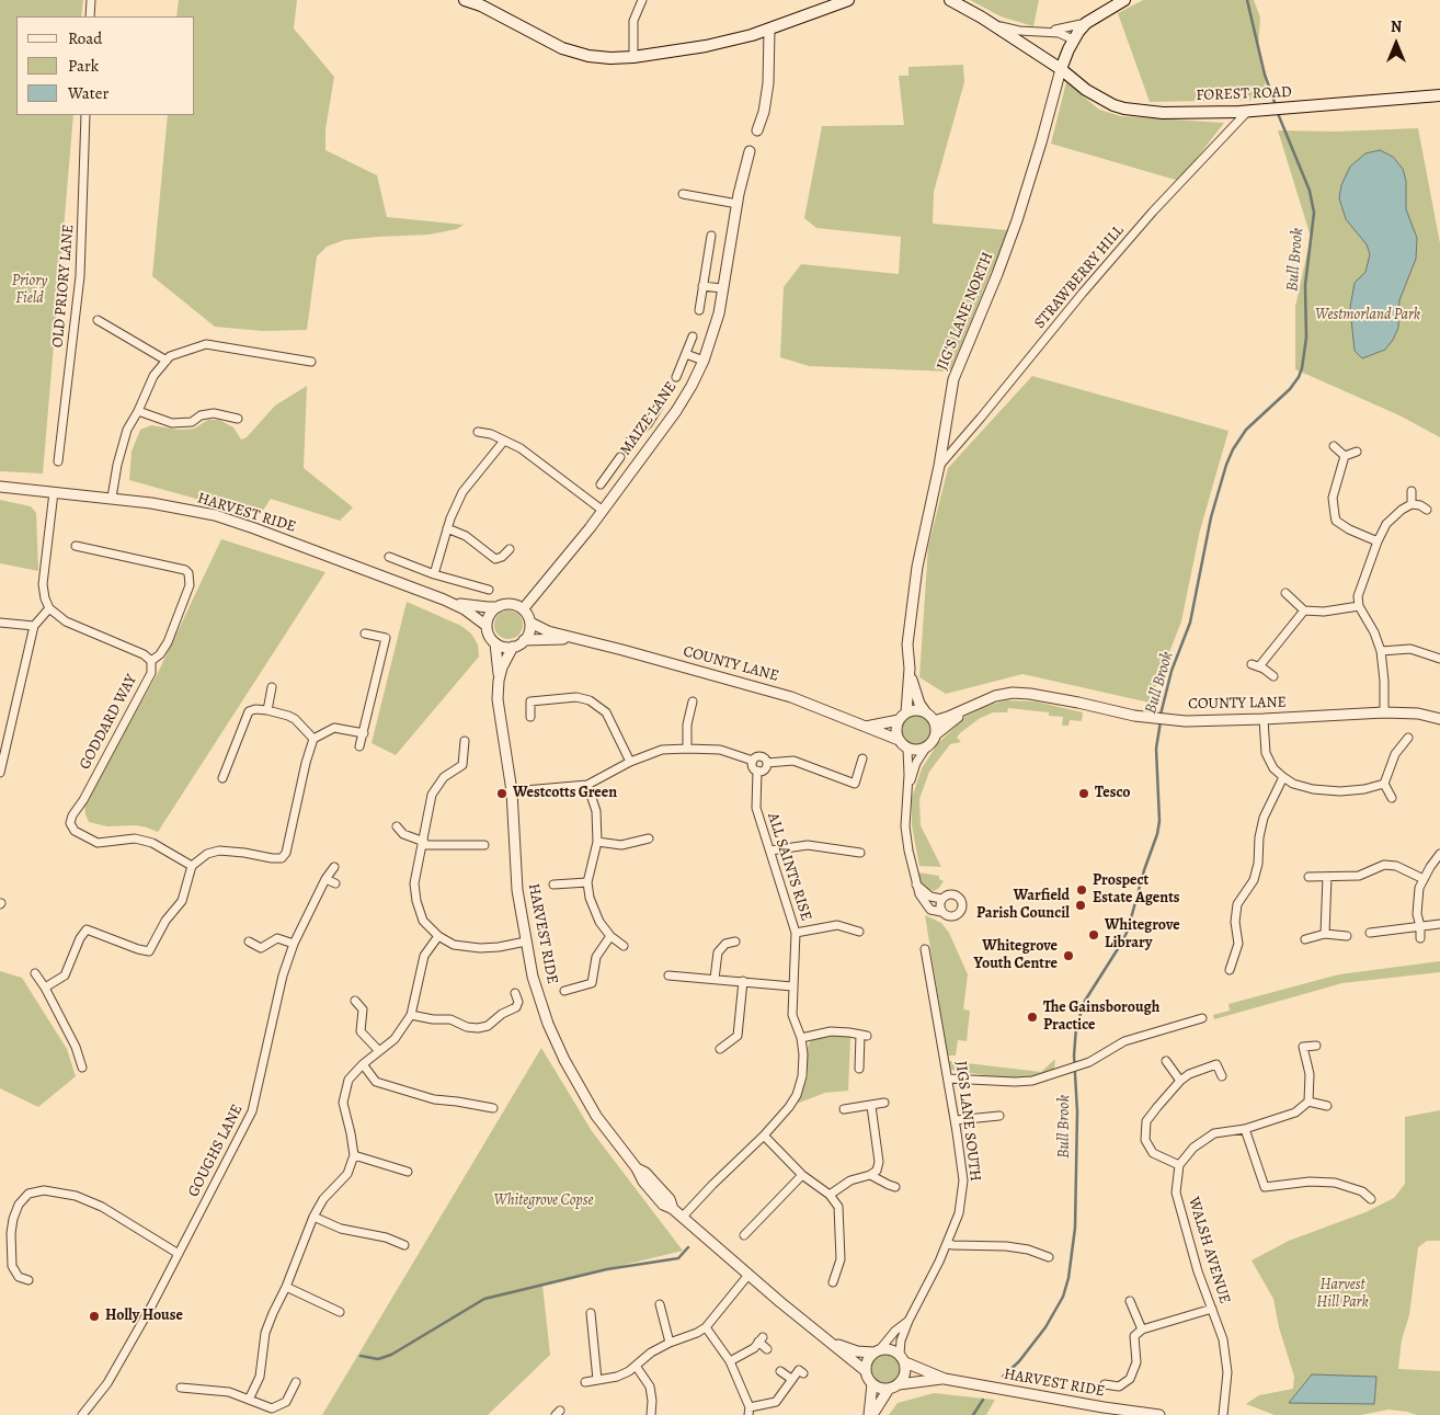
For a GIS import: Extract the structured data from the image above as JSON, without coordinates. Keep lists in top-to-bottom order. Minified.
{"streets":{"main road":["FOREST ROAD"],"street":["STRAWBERRY HILL","OLD PRIORY LANE","JIG'S LANE NORTH","MAIZE LANE","HARVEST RIDE","COUNTY LANE","GODDARD WAY","ALL SAINTS RISE","JIGS LANE SOUTH","GOUGHS LANE","WALSH AVENUE"]},"crossings":[["FOREST ROAD","STRAWBERRY HILL"],["FOREST ROAD","JIG'S LANE NORTH"],["STRAWBERRY HILL","JIG'S LANE NORTH"],["JIG'S LANE NORTH","COUNTY LANE"],["MAIZE LANE","HARVEST RIDE"],["MAIZE LANE","COUNTY LANE"],["HARVEST RIDE","COUNTY LANE"],["HARVEST RIDE","ALL SAINTS RISE"],["HARVEST RIDE","JIGS LANE SOUTH"]],"water":["Bull Brook"],"parks":["Priory Field","Westmorland Park","Whitegrove Copse","Harvest Hill Park"],"places":["Westcotts Green","Tesco","Prospect Estate Agents","Warfield Parish Council","Whitegrove Library","Whitegrove Youth Centre","The Gainsborough Practice","Holly House"],"legend":["Road","Park","Water"],"north":"top"}
